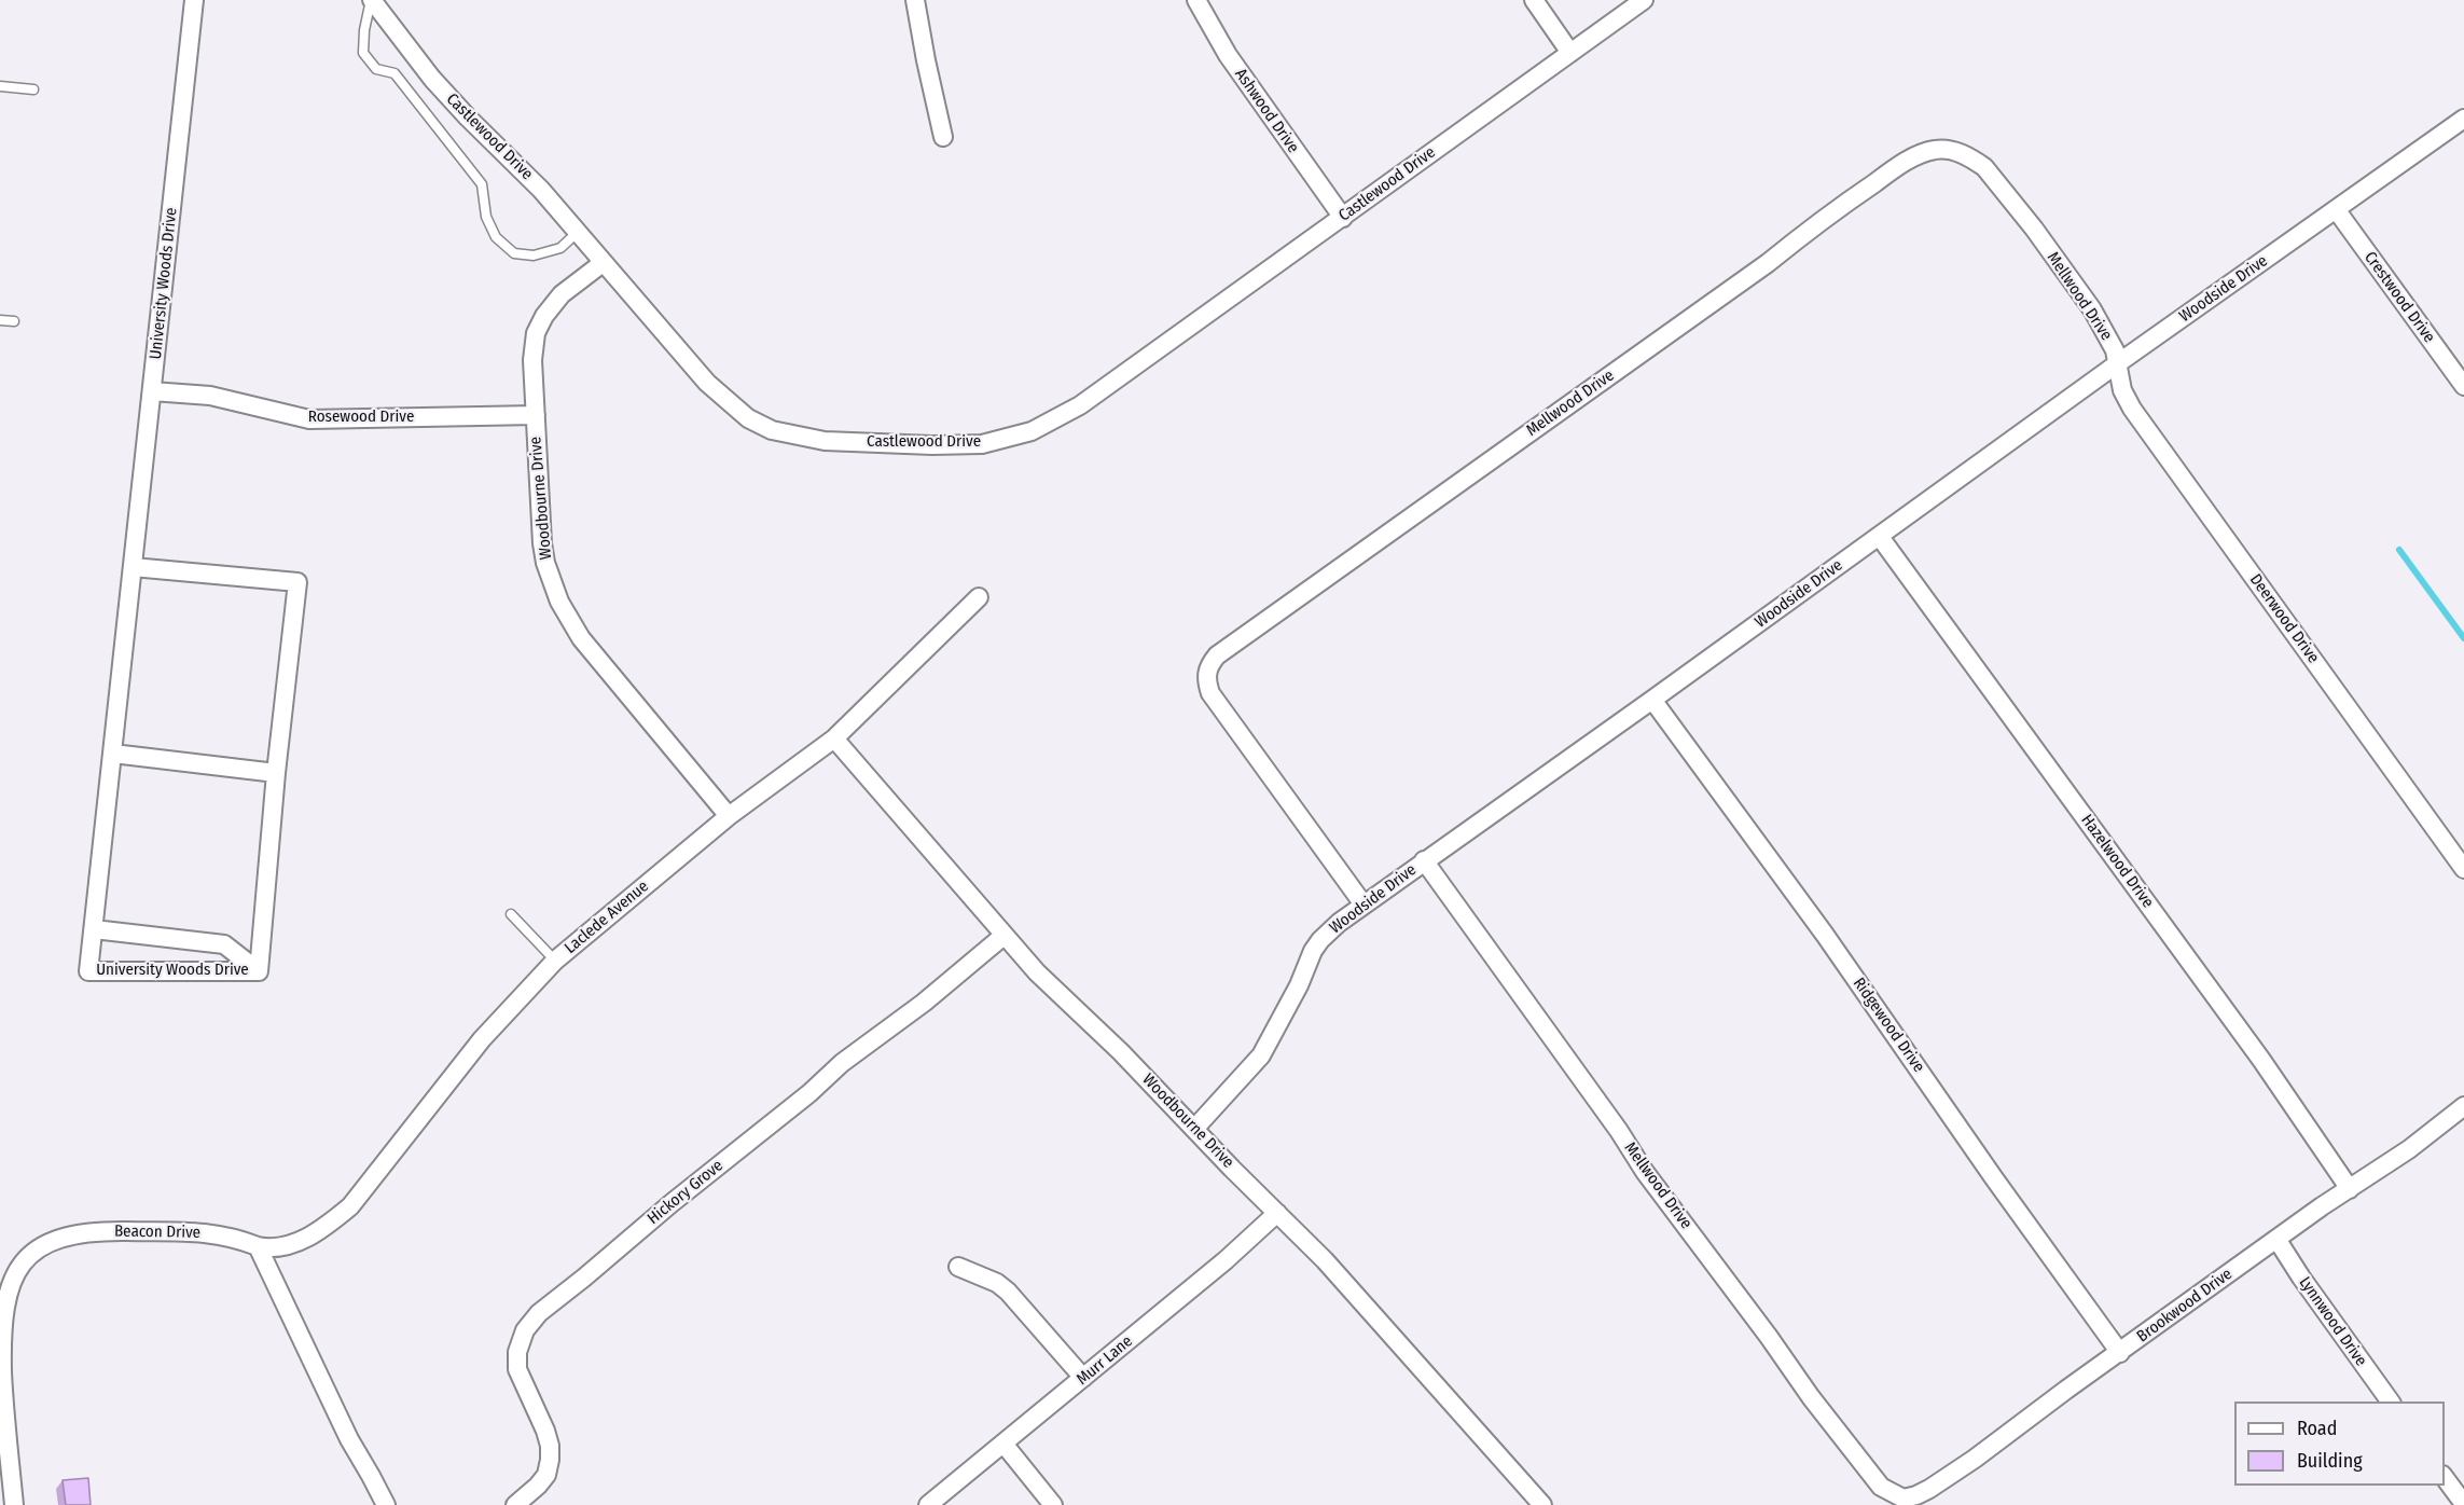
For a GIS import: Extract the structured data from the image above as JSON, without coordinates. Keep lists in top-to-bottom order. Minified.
{"streets":{"street":["Ashwood Drive","Castlewood Drive","University Woods Drive","Woodside Drive","Mellwood Drive","Crestwood Drive","Rosewood Drive","Woodbourne Drive","Deerwood Drive","Hazelwood Drive","Laclede Avenue","Ridgewood Drive","Hickory Grove","Beacon Drive","Brookwood Drive","Lynnwood Drive","Murr Lane"]},"crossings":[["Ashwood Drive","Castlewood Drive"],["Castlewood Drive","Woodbourne Drive"],["University Woods Drive","Rosewood Drive"],["Woodside Drive","Mellwood Drive"],["Woodside Drive","Crestwood Drive"],["Woodside Drive","Woodbourne Drive"],["Woodside Drive","Deerwood Drive"],["Woodside Drive","Hazelwood Drive"],["Woodside Drive","Ridgewood Drive"],["Mellwood Drive","Deerwood Drive"],["Mellwood Drive","Brookwood Drive"],["Rosewood Drive","Woodbourne Drive"],["Woodbourne Drive","Laclede Avenue"],["Woodbourne Drive","Hickory Grove"],["Woodbourne Drive","Murr Lane"],["Hazelwood Drive","Brookwood Drive"],["Laclede Avenue","Beacon Drive"],["Ridgewood Drive","Brookwood Drive"],["Brookwood Drive","Lynnwood Drive"]],"legend":["Road","Building"]}
